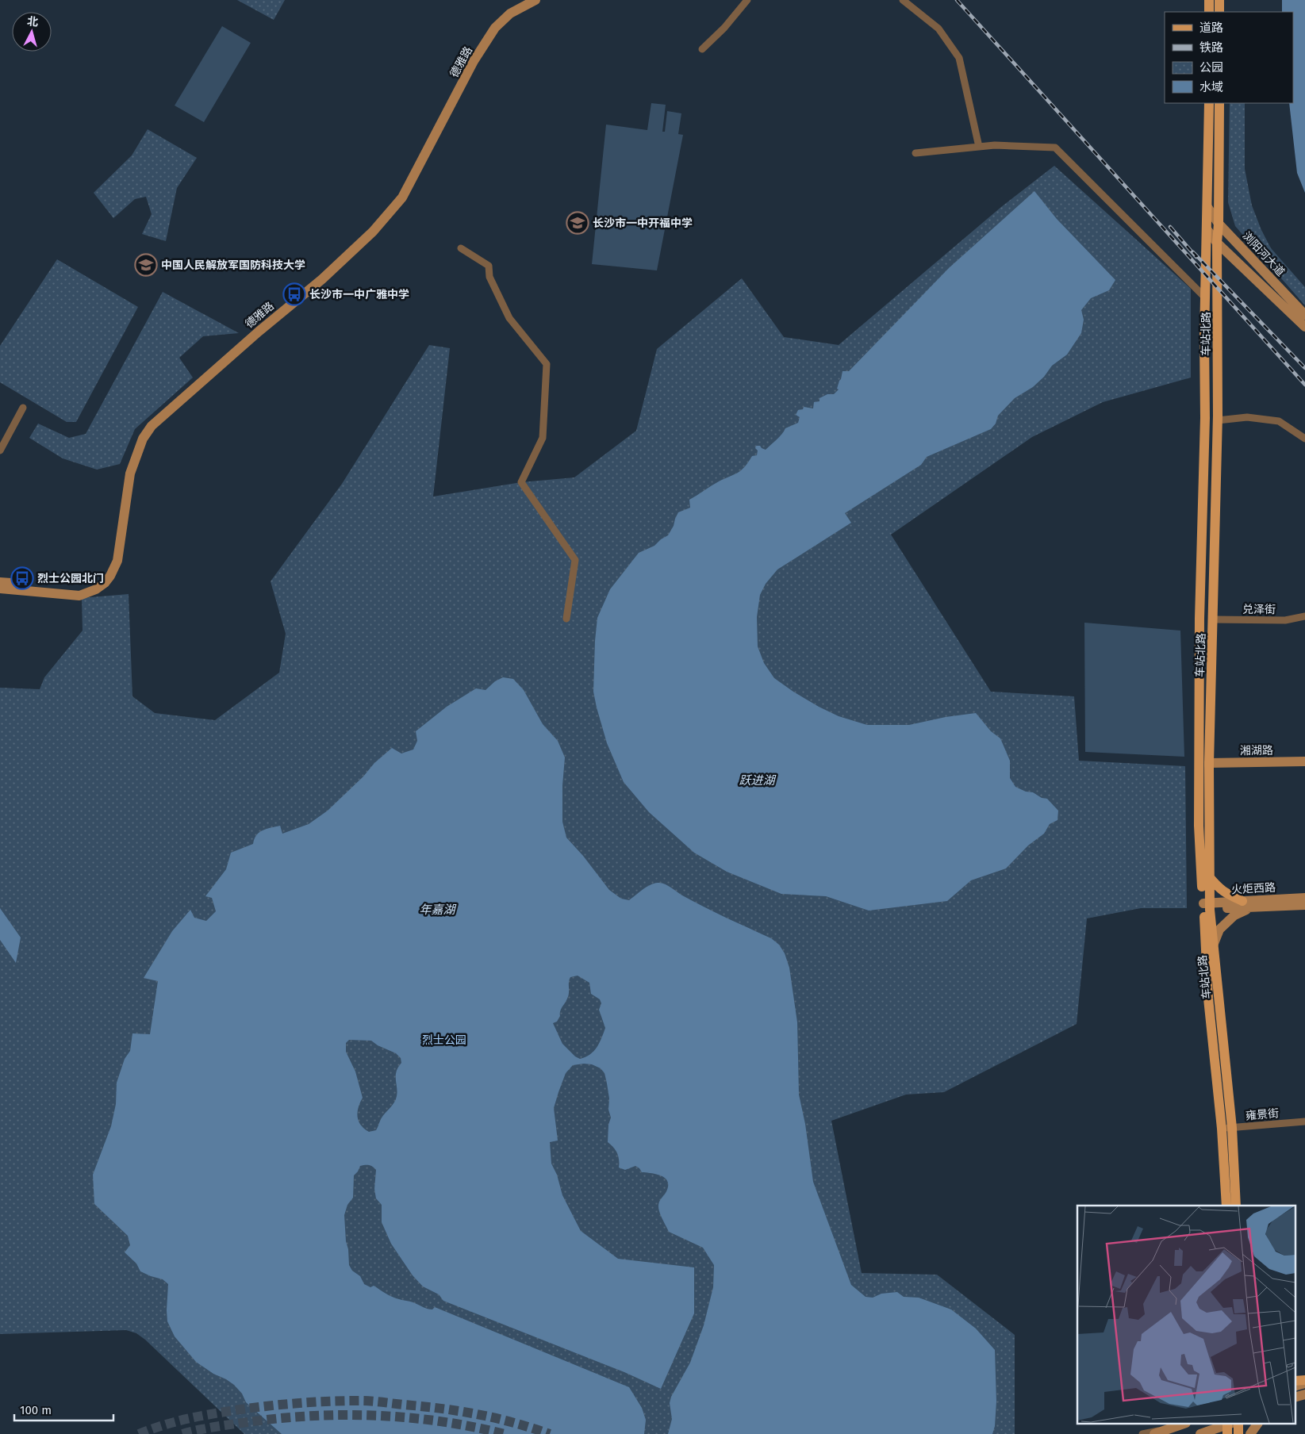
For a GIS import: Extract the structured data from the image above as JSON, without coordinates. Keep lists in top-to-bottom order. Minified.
{"streets":{"main road":["车站北路"],"street":["德雅路","浏阳河大道","兑泽街","湘湖路","火炬西路","雍景街"]},"crossings":[["浏阳河大道","车站北路"],["车站北路","兑泽街"],["车站北路","湘湖路"],["车站北路","火炬西路"],["车站北路","雍景街"]],"water":["跃进湖","年嘉湖"],"parks":["烈士公园"],"places":{"school or university":["长沙市一中开福中学","中国人民解放军国防科技大学"],"bus stop":["长沙市一中广雅中学","烈士公园北门"]},"legend":["道路","铁路","公园","水域"],"scale_bar":"100 m","north":"top"}
